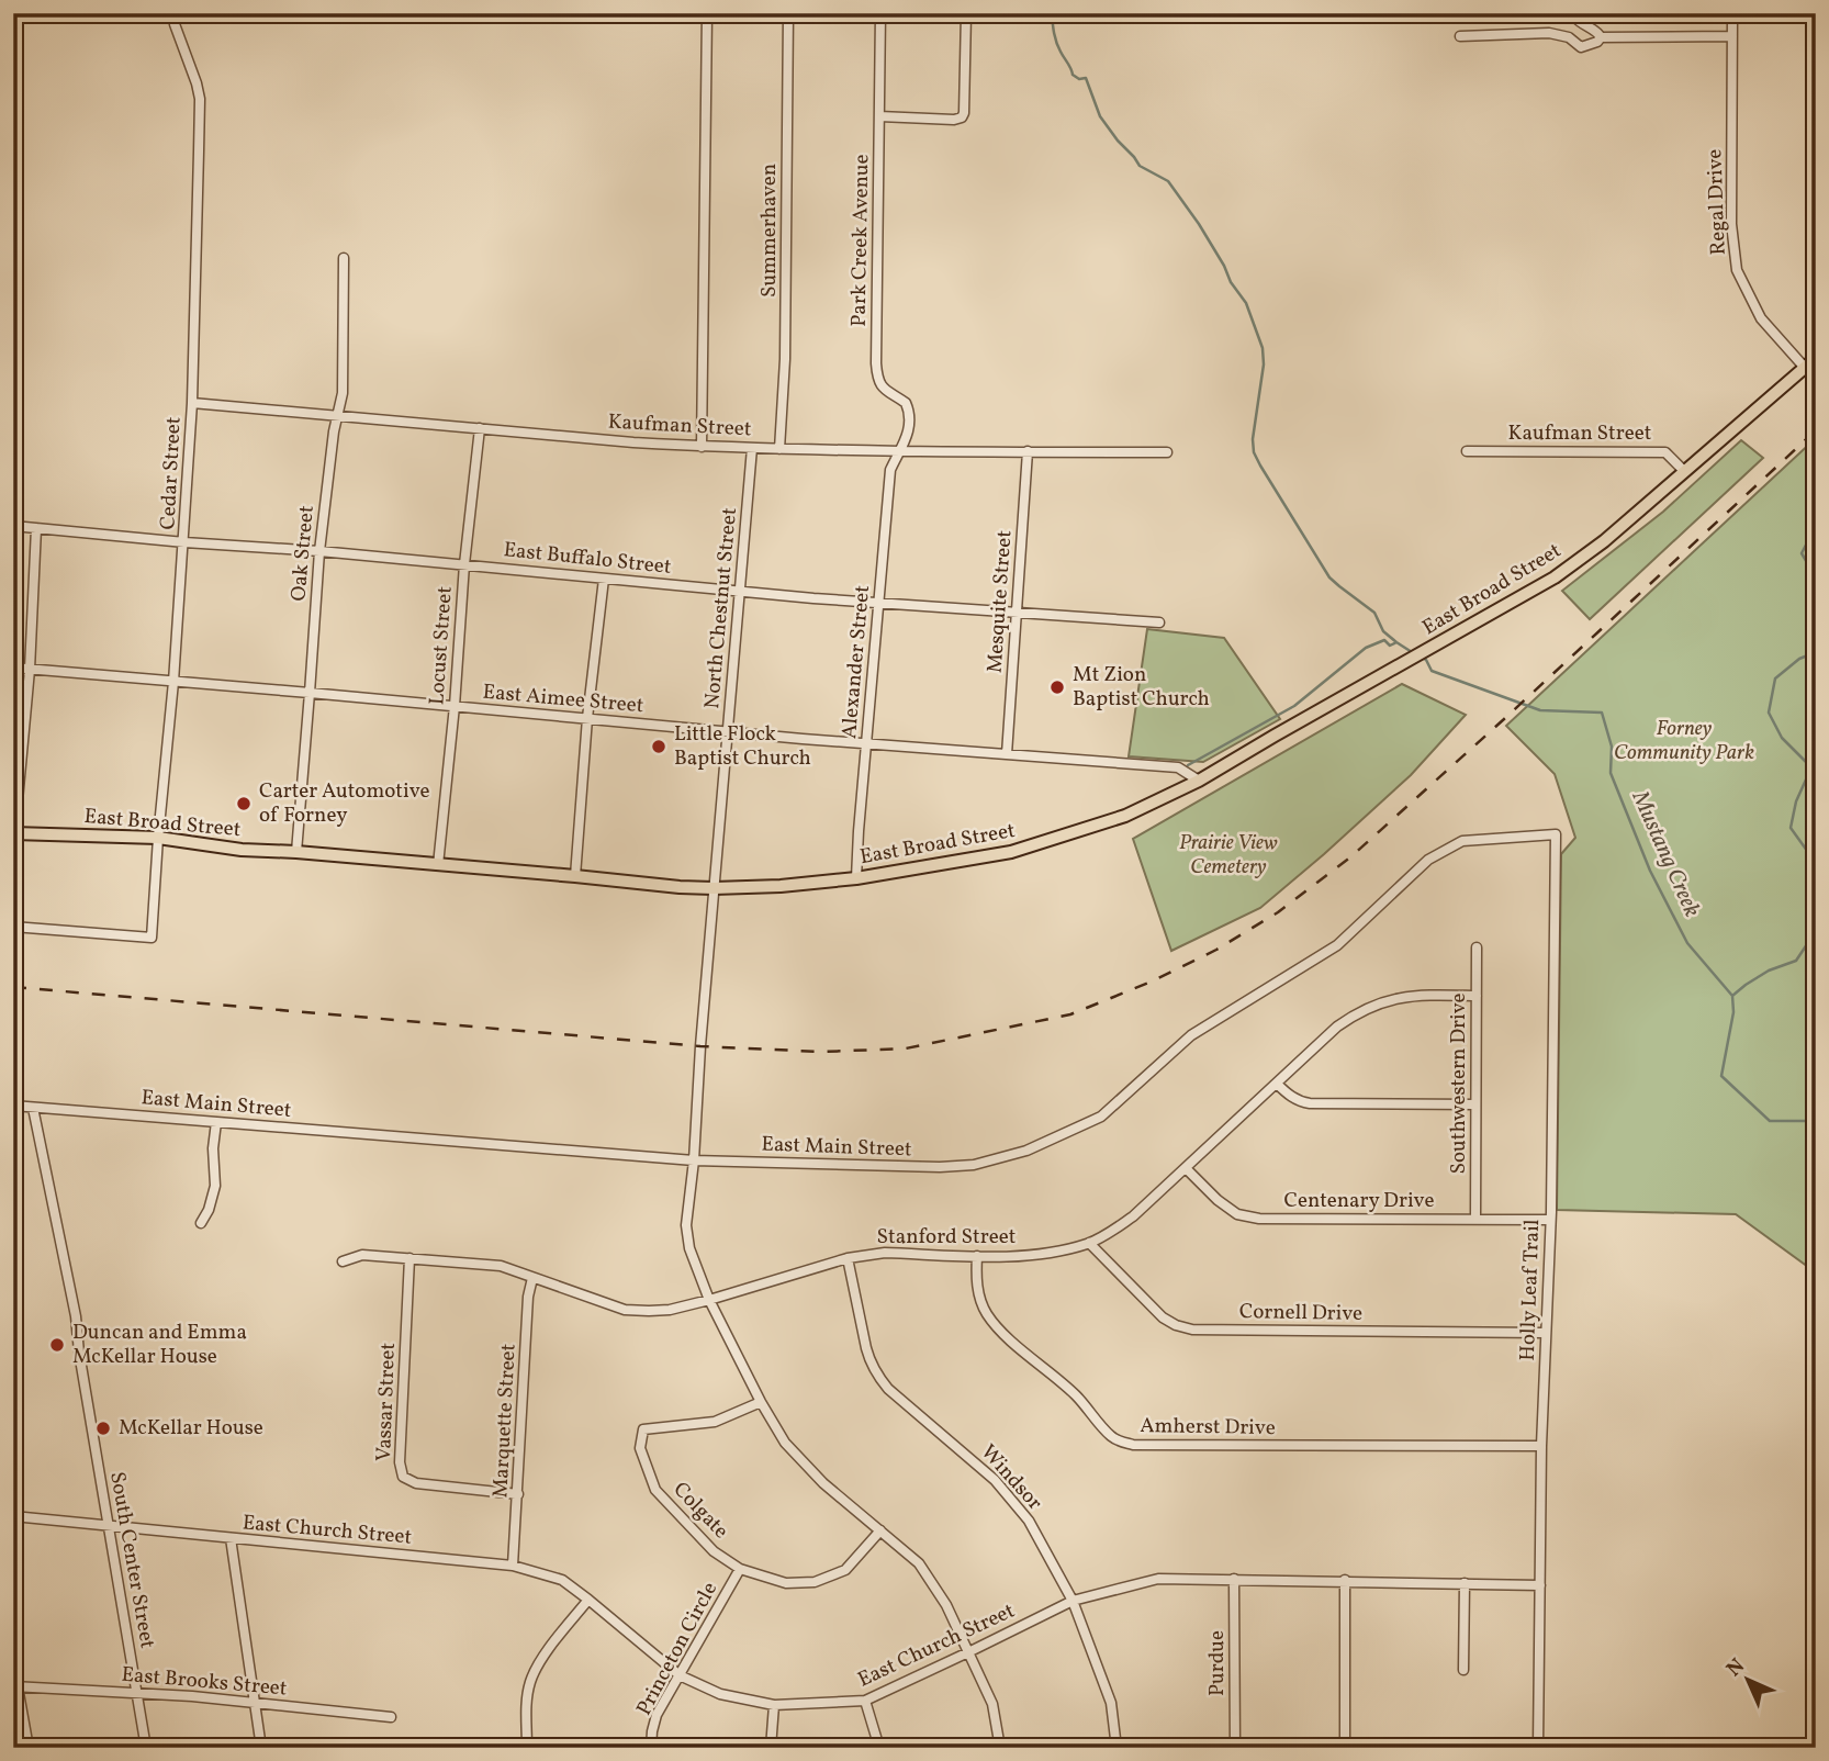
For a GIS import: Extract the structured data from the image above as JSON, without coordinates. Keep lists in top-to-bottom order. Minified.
{"streets":{"main road":["East Broad Street"],"street":["Regal Drive","Summerhaven","Park Creek Avenue","Kaufman Street","Cedar Street","Oak Street","East Buffalo Street","Mesquite Street","North Chestnut Street","Locust Street","Alexander Street","East Aimee Street","Southwestern Drive","East Main Street","Centenary Drive","Stanford Street","Holly Leaf Trail","Cornell Drive","Vassar Street","Marquette Street","Amherst Drive","Windsor","Colgate","East Church Street","South Center Street","Princeton Circle","Purdue","East Brooks Street"]},"crossings":[["Regal Drive","East Broad Street"],["Summerhaven","Kaufman Street"],["Park Creek Avenue","Kaufman Street"],["Park Creek Avenue","Alexander Street"],["Kaufman Street","Cedar Street"],["Kaufman Street","Oak Street"],["Kaufman Street","East Broad Street"],["Kaufman Street","Mesquite Street"],["Kaufman Street","North Chestnut Street"],["Kaufman Street","Locust Street"],["Kaufman Street","Alexander Street"],["Cedar Street","East Buffalo Street"],["Cedar Street","East Broad Street"],["Cedar Street","East Aimee Street"],["Oak Street","East Buffalo Street"],["Oak Street","East Broad Street"],["Oak Street","East Aimee Street"],["East Buffalo Street","Mesquite Street"],["East Buffalo Street","North Chestnut Street"],["East Buffalo Street","Locust Street"],["East Buffalo Street","Alexander Street"],["East Broad Street","North Chestnut Street"],["East Broad Street","Locust Street"],["East Broad Street","Alexander Street"],["East Broad Street","East Aimee Street"],["Mesquite Street","East Aimee Street"],["North Chestnut Street","East Aimee Street"],["North Chestnut Street","East Main Street"],["North Chestnut Street","Stanford Street"],["North Chestnut Street","Colgate"],["North Chestnut Street","East Church Street"],["Locust Street","East Aimee Street"],["Alexander Street","East Aimee Street"],["Southwestern Drive","Centenary Drive"],["Southwestern Drive","Stanford Street"],["East Main Street","Holly Leaf Trail"],["East Main Street","South Center Street"],["Centenary Drive","Stanford Street"],["Centenary Drive","Holly Leaf Trail"],["Stanford Street","Cornell Drive"],["Stanford Street","Vassar Street"],["Stanford Street","Marquette Street"],["Stanford Street","Amherst Drive"],["Stanford Street","Windsor"],["Holly Leaf Trail","Cornell Drive"],["Holly Leaf Trail","Amherst Drive"],["Holly Leaf Trail","East Church Street"],["Vassar Street","Marquette Street"],["Marquette Street","East Church Street"],["Windsor","East Church Street"],["Colgate","Princeton Circle"],["East Church Street","South Center Street"],["East Church Street","Princeton Circle"],["East Church Street","Purdue"],["South Center Street","East Brooks Street"]],"water":["Mustang Creek"],"parks":["Forney Community Park","Prairie View Cemetery"],"places":["Mt Zion Baptist Church","Little Flock Baptist Church","Carter Automotive of Forney","Duncan and Emma McKellar House","McKellar House"],"north":"top left"}
